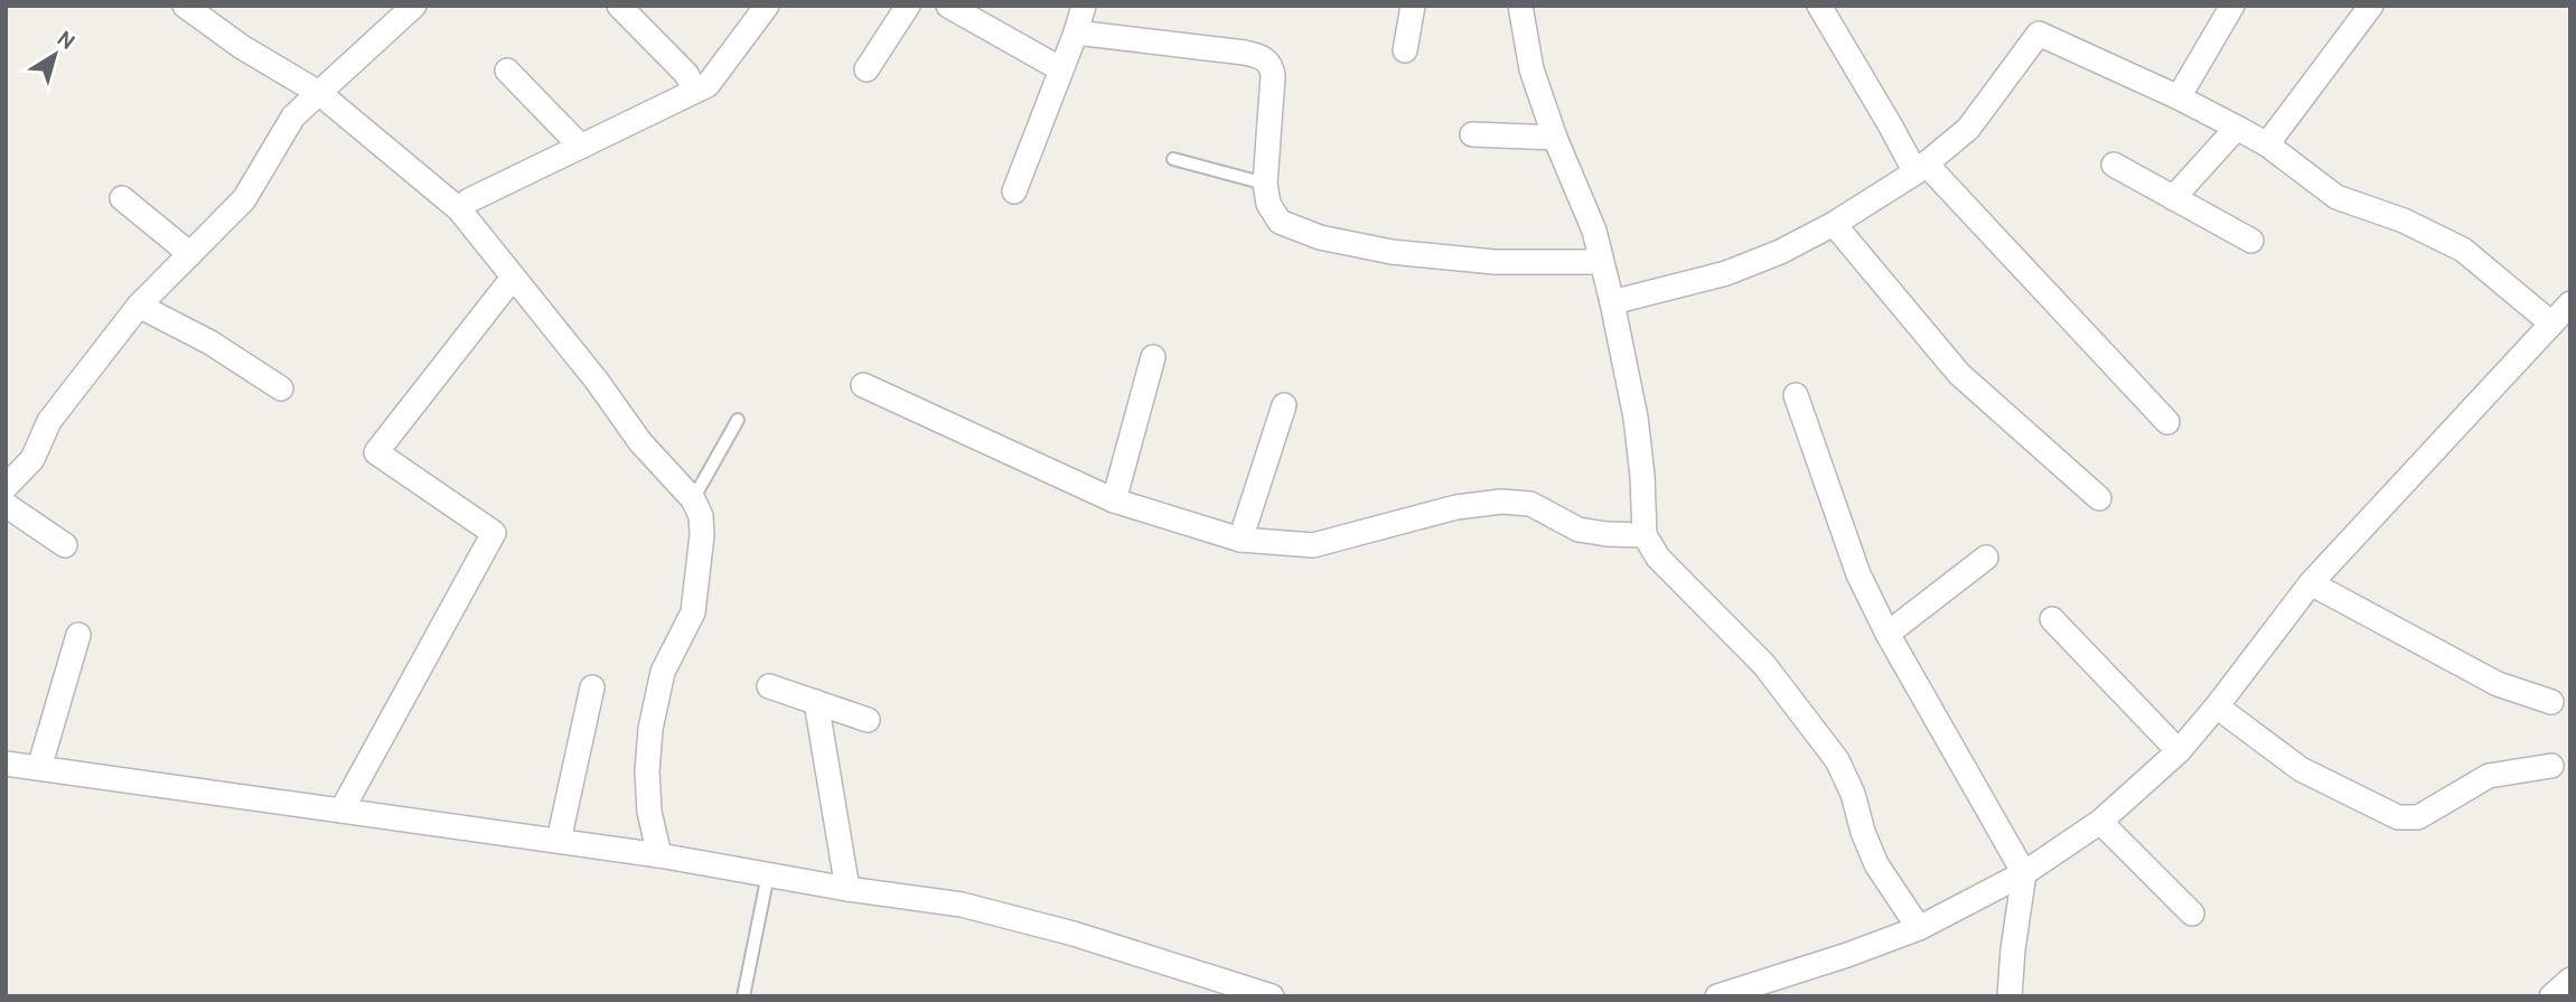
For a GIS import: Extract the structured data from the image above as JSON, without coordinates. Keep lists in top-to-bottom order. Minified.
{"north":"top right"}
